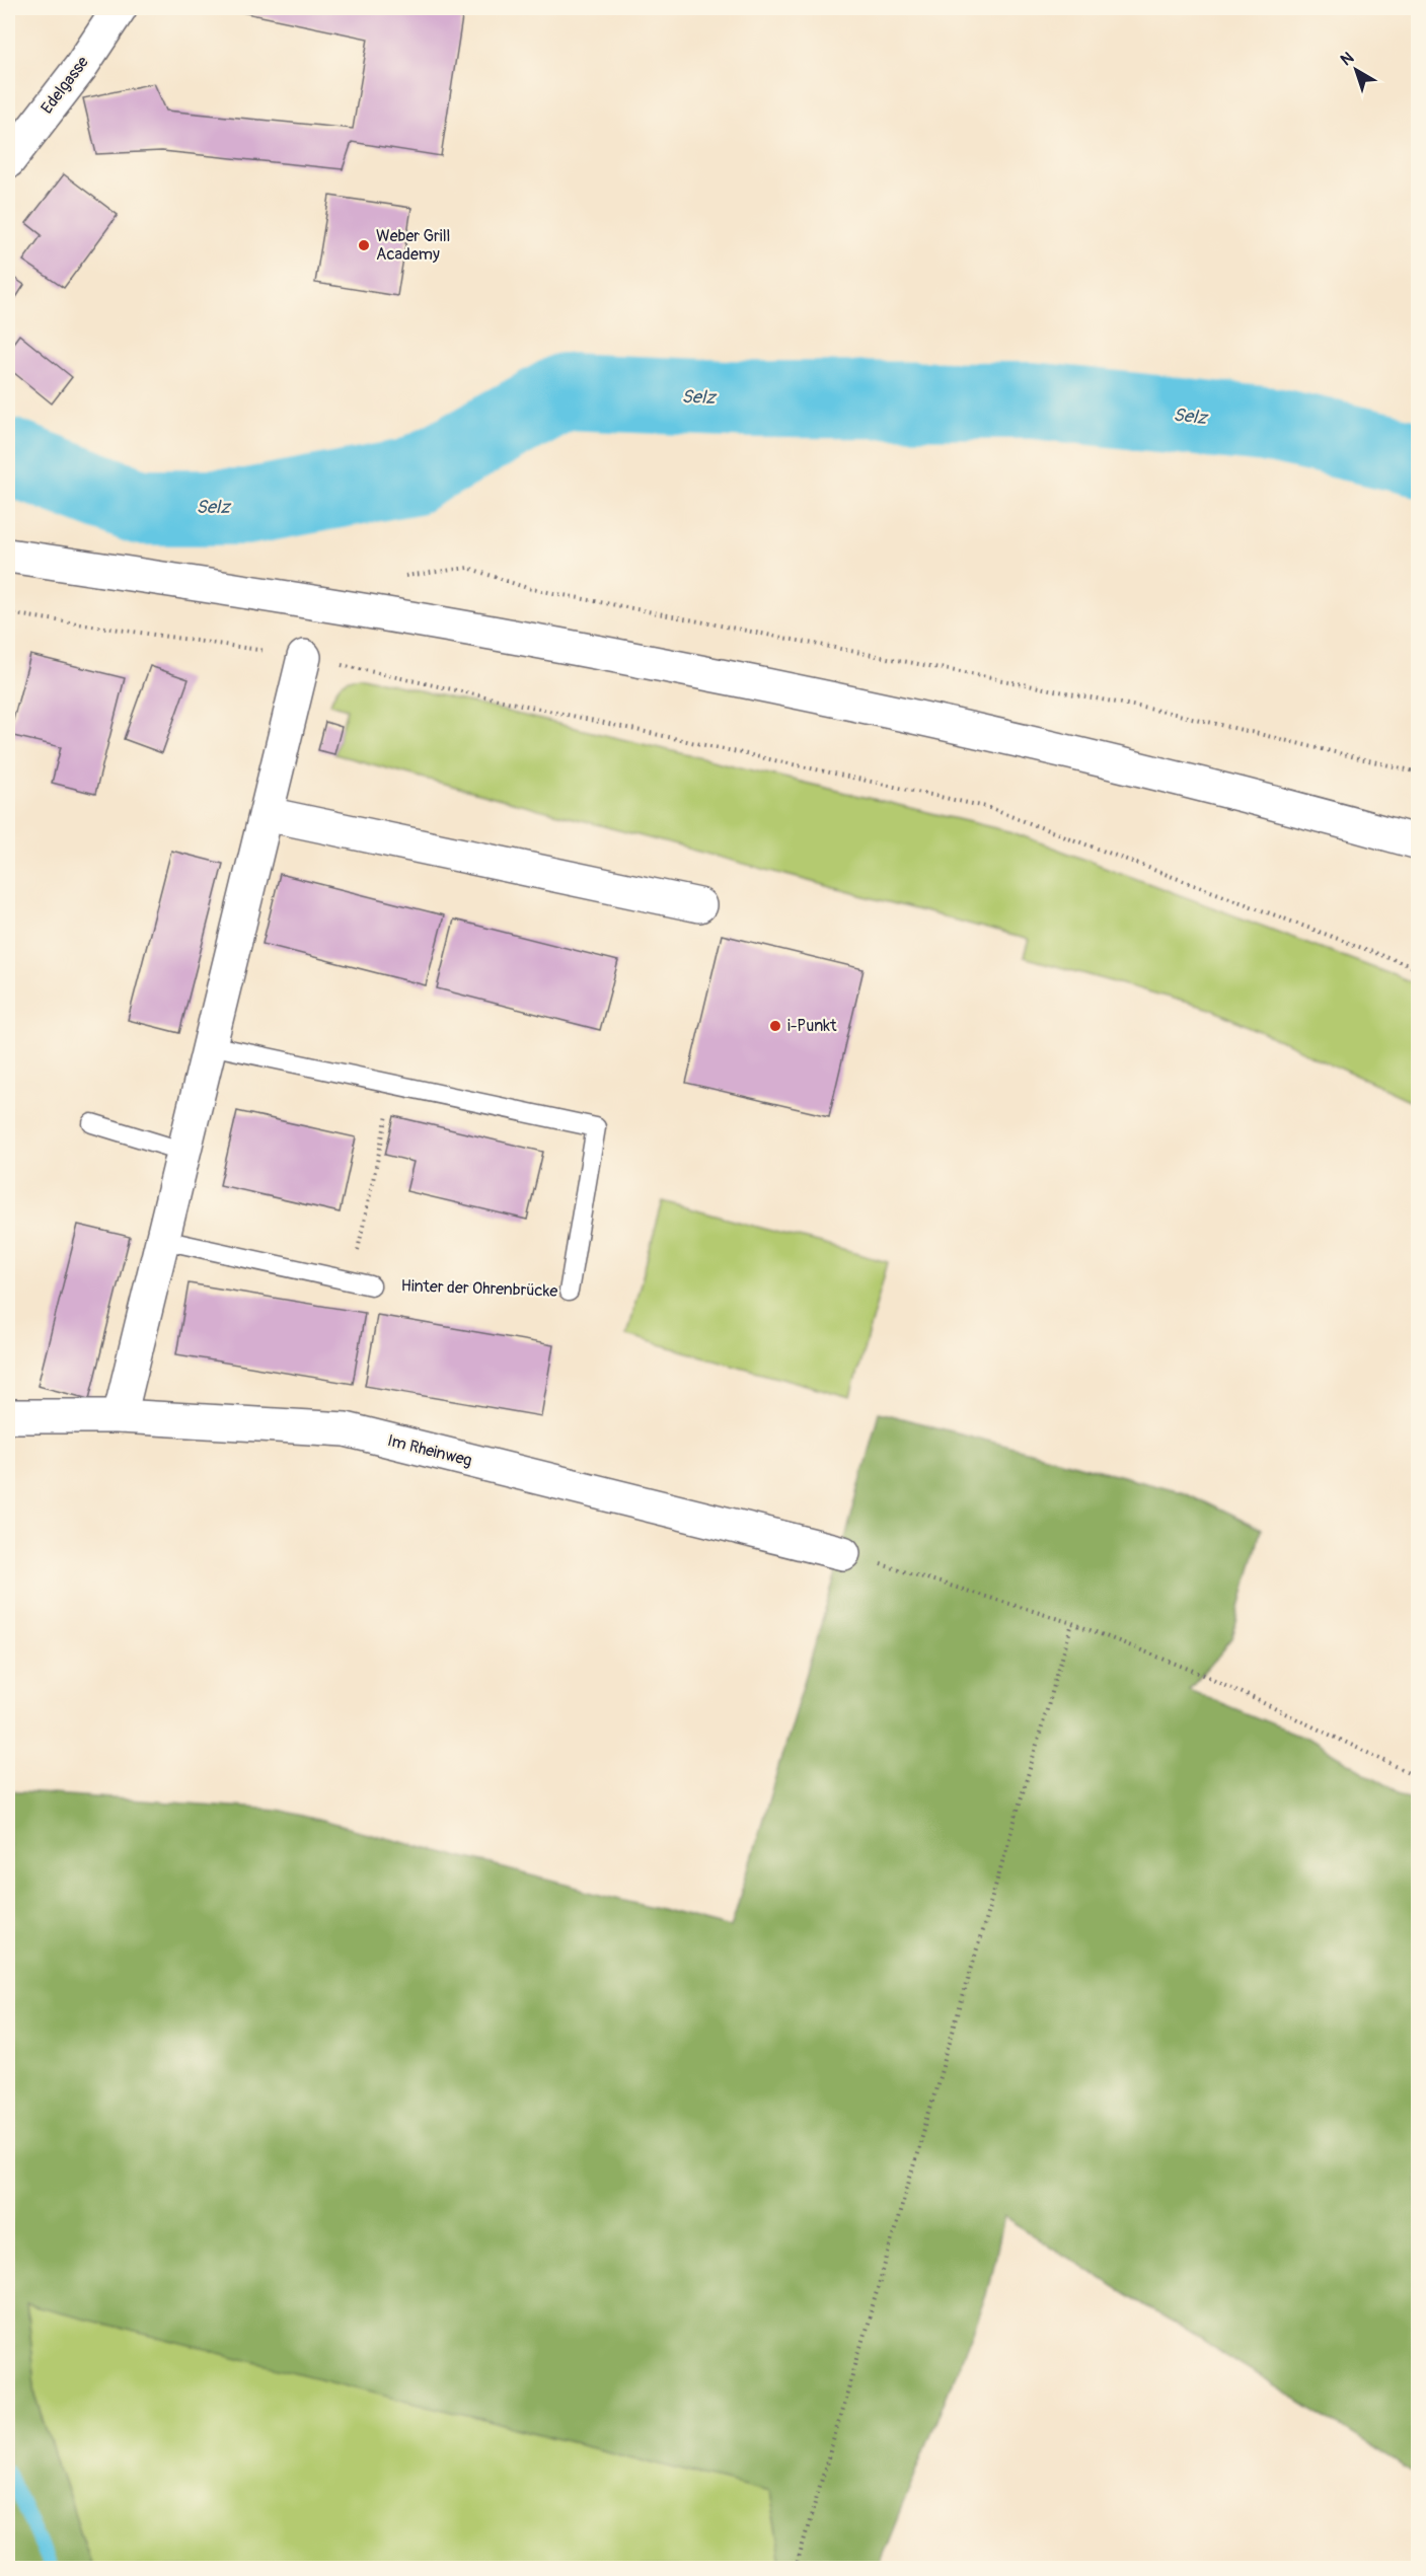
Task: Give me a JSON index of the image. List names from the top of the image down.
{
  "streets": {
    "street": ["Edelgasse", "Im Rheinweg"],
    "lane": ["Hinter der Ohrenbrücke"]
  },
  "water": ["Selz"],
  "places": ["Weber Grill Academy", "i-Punkt"],
  "north": "top left"
}
